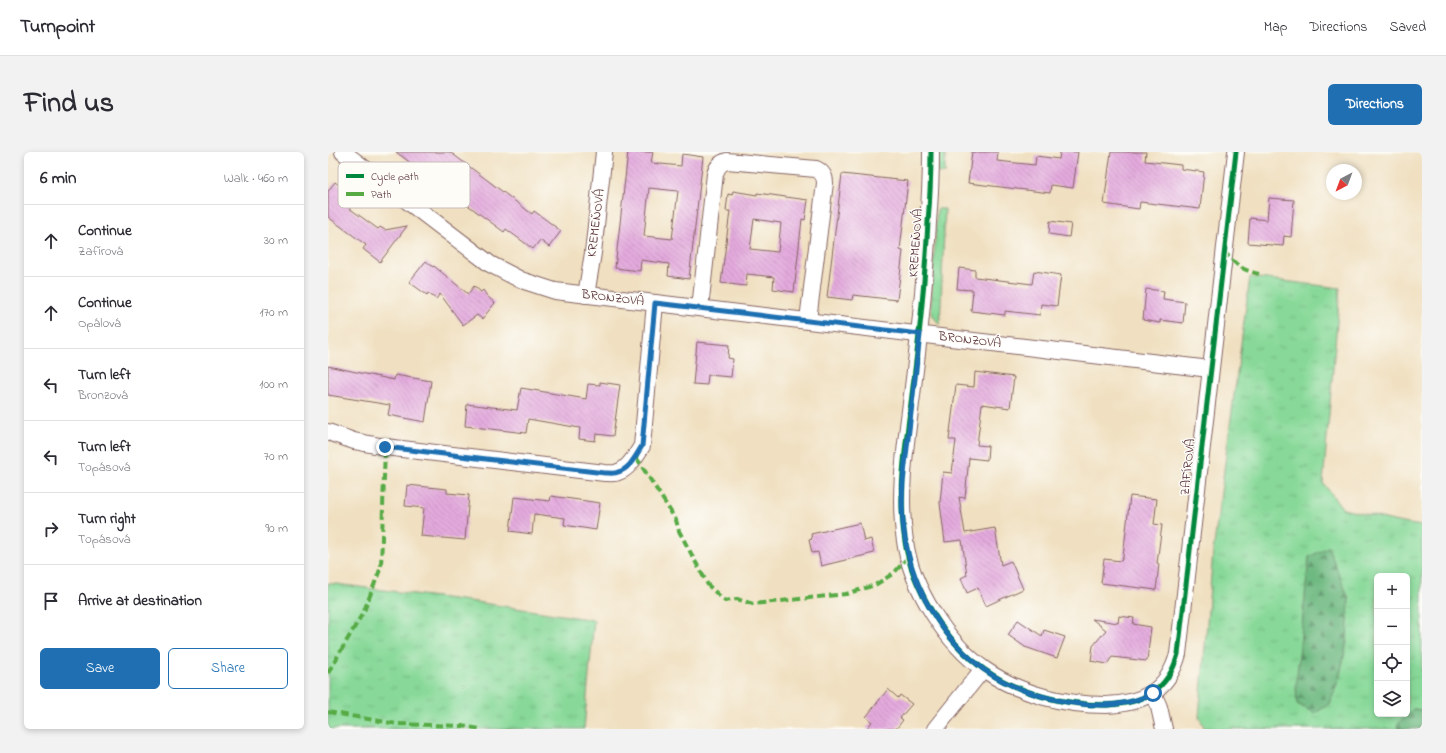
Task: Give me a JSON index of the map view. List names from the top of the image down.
{
  "streets": {
    "street": ["KREMEŇOVÁ", "BRONZOVÁ", "ZAFÍROVÁ"]
  },
  "crossings": [
    ["KREMEŇOVÁ", "BRONZOVÁ"],
    ["KREMEŇOVÁ", "ZAFÍROVÁ"],
    ["BRONZOVÁ", "ZAFÍROVÁ"]
  ],
  "legend": ["Cycle path", "Path"],
  "north": "bottom left",
  "page": {
    "header": "Turnpoint",
    "nav": ["Map", "Directions", "Saved"],
    "title": "Find us",
    "buttons": [
      "Directions",
      ["Save", "Share"]
    ],
    "heading": ["6 min", "Walk · 460 m"],
    "list": [
      ["Continue", "Zafírová", "30 m"],
      ["Continue", "Opálová", "170 m"],
      ["Turn left", "Bronzová", "100 m"],
      ["Turn left", "Topásová", "70 m"],
      ["Turn right", "Topásová", "90 m"],
      "Arrive at destination"
    ],
    "map_buttons": ["+", "−"]
  }
}
